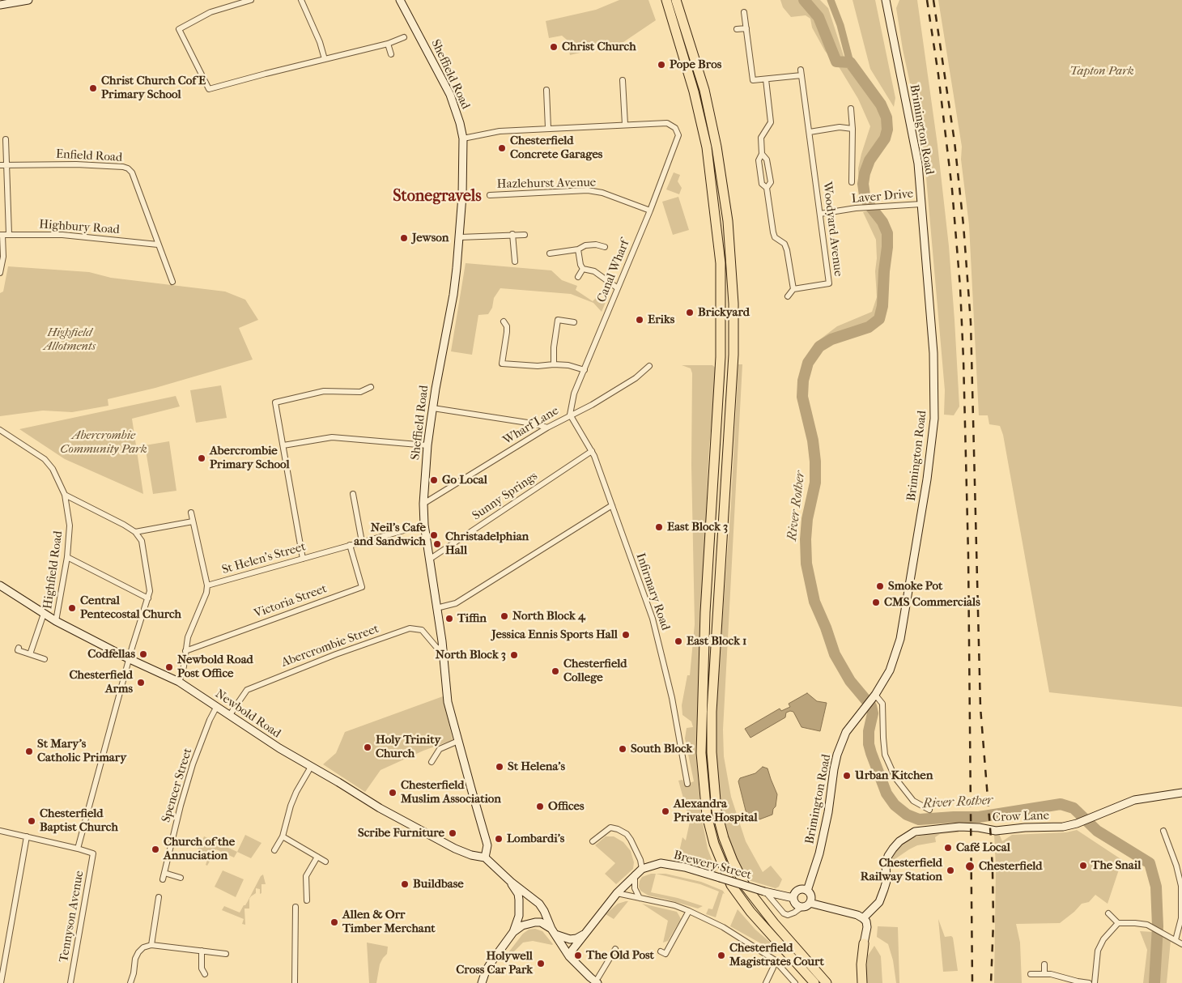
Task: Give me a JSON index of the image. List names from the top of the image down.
{
  "streets": {
    "main road": [
      "Sheffield Road",
      "Brimington Road",
      "Newbold Road",
      "Crow Lane",
      "Brewery Street"
    ],
    "street": [
      "Enfield Road",
      "Hazlehurst Avenue",
      "Laver Drive",
      "Highbury Road",
      "Woodyard Avenue",
      "Canal Wharf",
      "Wharf Lane",
      "Sunny Springs",
      "St Helen's Street",
      "Highfield Road",
      "Infirmary Road",
      "Victoria Street",
      "Abercrombie Street",
      "Spencer Street",
      "Tennyson Avenue"
    ]
  },
  "crossings": [
    ["Sheffield Road", "Wharf Lane"],
    ["Sheffield Road", "Sunny Springs"],
    ["Sheffield Road", "St Helen's Street"],
    ["Sheffield Road", "Abercrombie Street"],
    ["Sheffield Road", "Newbold Road"],
    ["Brimington Road", "Laver Drive"],
    ["Brimington Road", "Brewery Street"],
    ["Enfield Road", "Highbury Road"],
    ["Hazlehurst Avenue", "Canal Wharf"],
    ["Laver Drive", "Woodyard Avenue"],
    ["Canal Wharf", "Wharf Lane"],
    ["Canal Wharf", "Infirmary Road"],
    ["Wharf Lane", "Infirmary Road"],
    ["Sunny Springs", "Infirmary Road"],
    ["St Helen's Street", "Victoria Street"],
    ["Highfield Road", "Newbold Road"],
    ["Abercrombie Street", "Newbold Road"],
    ["Newbold Road", "Spencer Street"]
  ],
  "districts": ["Stonegravels"],
  "water": ["River Rother"],
  "parks": ["Tapton Park", "Highfield Allotments", "Abercrombie Community Park"],
  "places": [
    "Christ Church",
    "Pope Bros",
    "Christ Church CofE Primary School",
    "Chesterfield Concrete Garages",
    "Jewson",
    "Brickyard",
    "Eriks",
    "Abercrombie Primary School",
    "Go Local",
    "East Block 3",
    "Neil's Cafe and Sandwich",
    "Christadelphian Hall",
    "Smoke Pot",
    "CMS Commercials",
    "Central Pentecostal Church",
    "North Block 4",
    "Tiffin",
    "Jessica Ennis Sports Hall",
    "East Block 1",
    "Codfellas",
    "North Block 3",
    "Newbold Road Post Office",
    "Chesterfield College",
    "Chesterfield Arms",
    "Holy Trinity Church",
    "South Block",
    "St Mary's Catholic Primary",
    "St Helena's",
    "Urban Kitchen",
    "Chesterfield Muslim Association",
    "Offices",
    "Alexandra Private Hospital",
    "Chesterfield Baptist Church",
    "Scribe Furniture",
    "Lombardi's",
    "Café Local",
    "Church of the Annuciation",
    "The Snail",
    "Chesterfield",
    "Chesterfield Railway Station",
    "Buildbase",
    "Allen & Orr Timber Merchant",
    "The Old Post",
    "Chesterfield Magistrates Court",
    "Holywell Cross Car Park"
  ]
}
